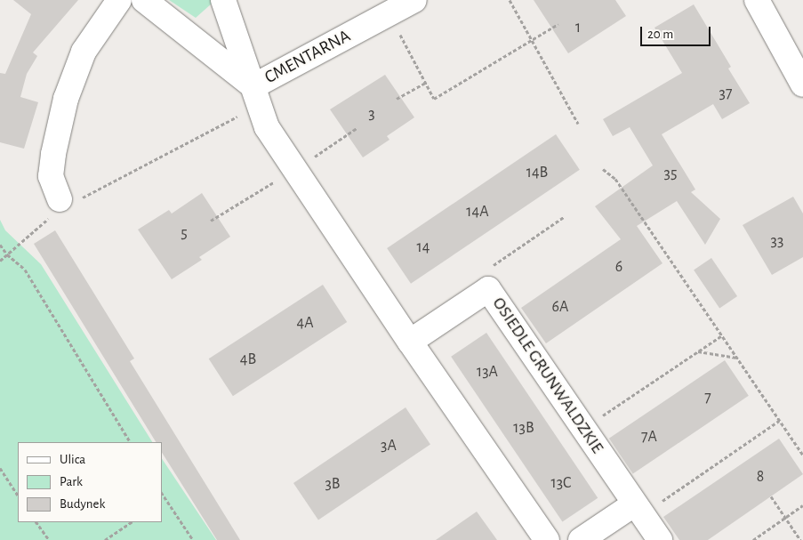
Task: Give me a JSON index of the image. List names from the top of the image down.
{
  "streets": {
    "street": ["CMENTARNA", "OSIEDLE GRUNWALDZKIE"]
  },
  "house_numbers": [
    "1",
    "37",
    "3",
    "14B",
    "35",
    "14A",
    "5",
    "33",
    "14",
    "6",
    "6A",
    "4A",
    "4B",
    "13A",
    "7",
    "13B",
    "7A",
    "3A",
    "8",
    "13C",
    "3B"
  ],
  "legend": ["Ulica", "Park", "Budynek"],
  "scale_bar": "20 m"
}
